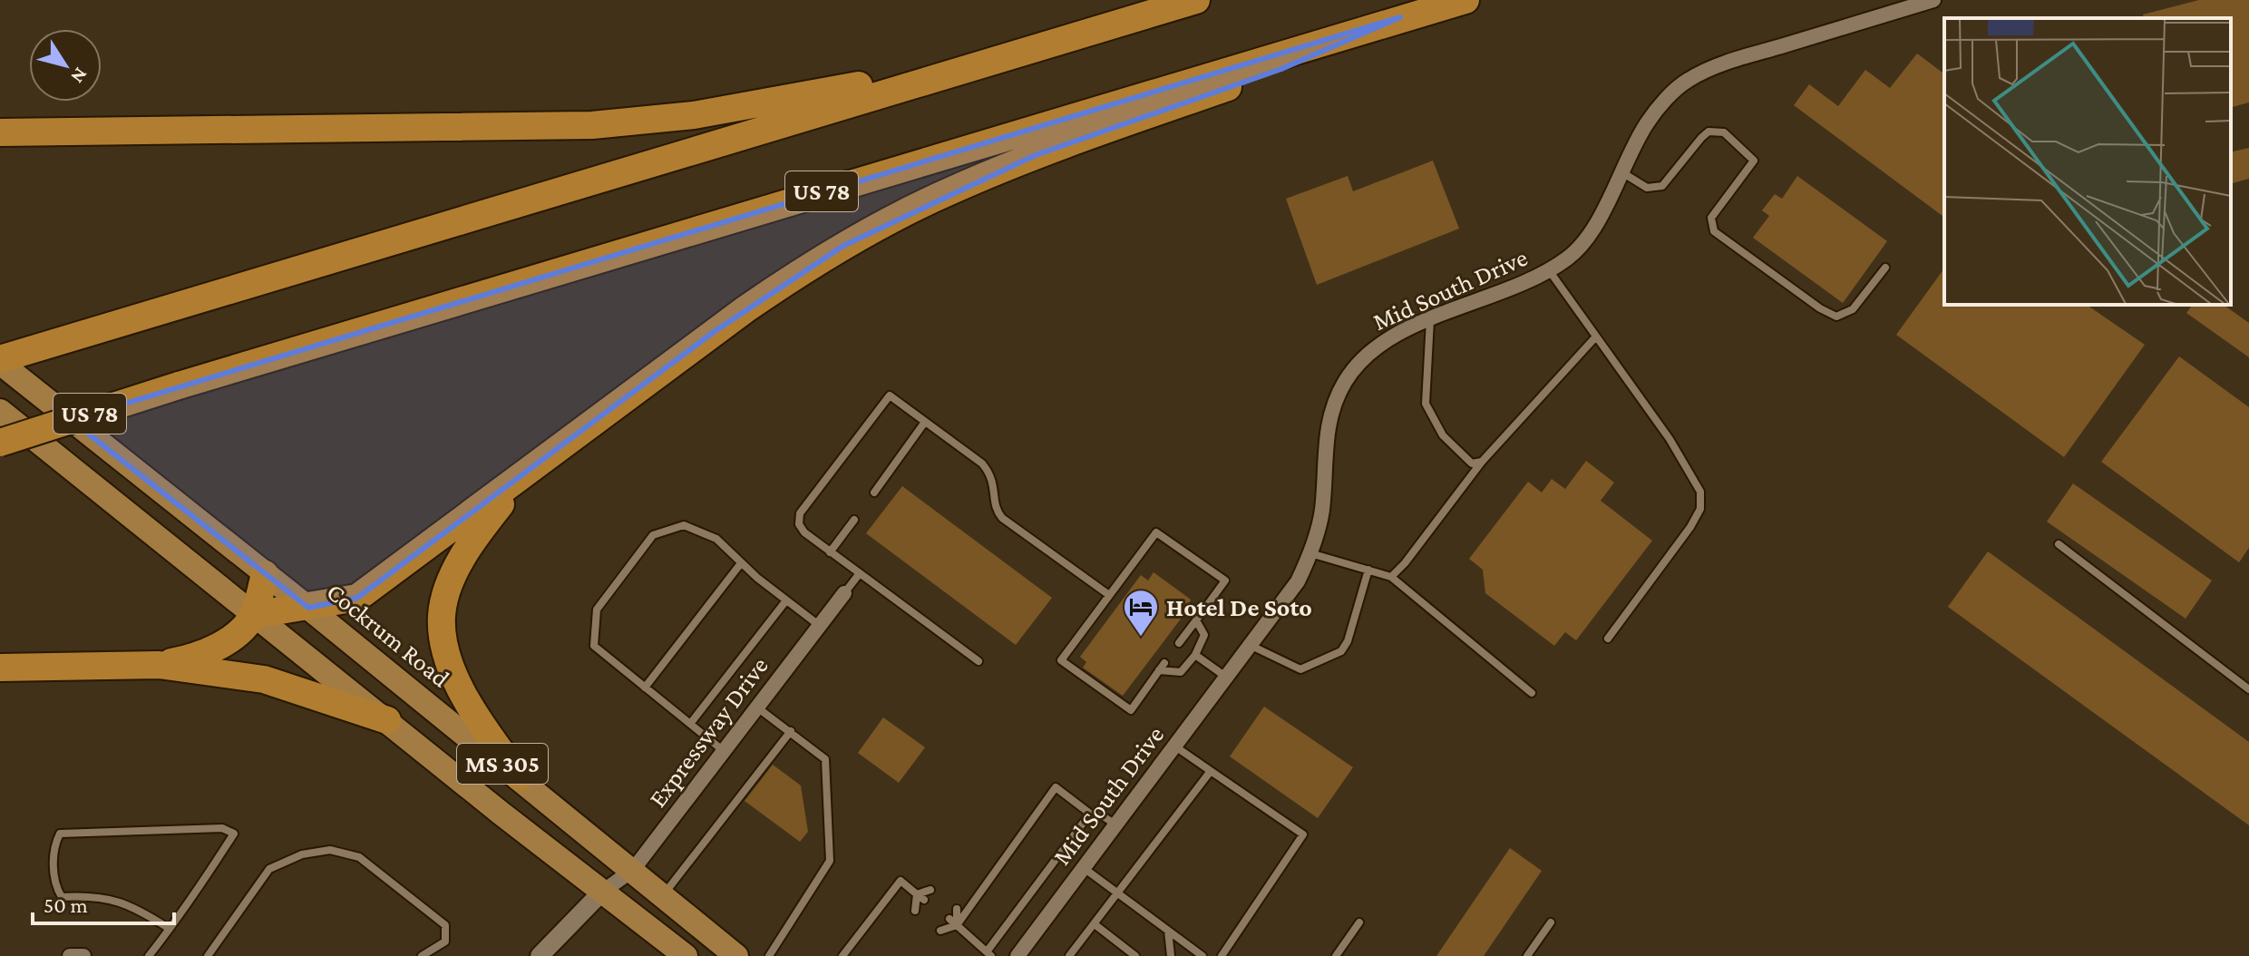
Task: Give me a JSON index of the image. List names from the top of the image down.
{
  "streets": {
    "highway": ["US 78"],
    "main road": ["Cockrum Road", "MS 305"],
    "street": ["Mid South Drive", "Expressway Drive"]
  },
  "crossings": [
    ["Cockrum Road", "Expressway Drive"],
    ["Expressway Drive", "MS 305"]
  ],
  "places": {
    "hotel": ["Hotel De Soto"]
  },
  "scale_bar": "50 m",
  "north": "bottom right"
}
